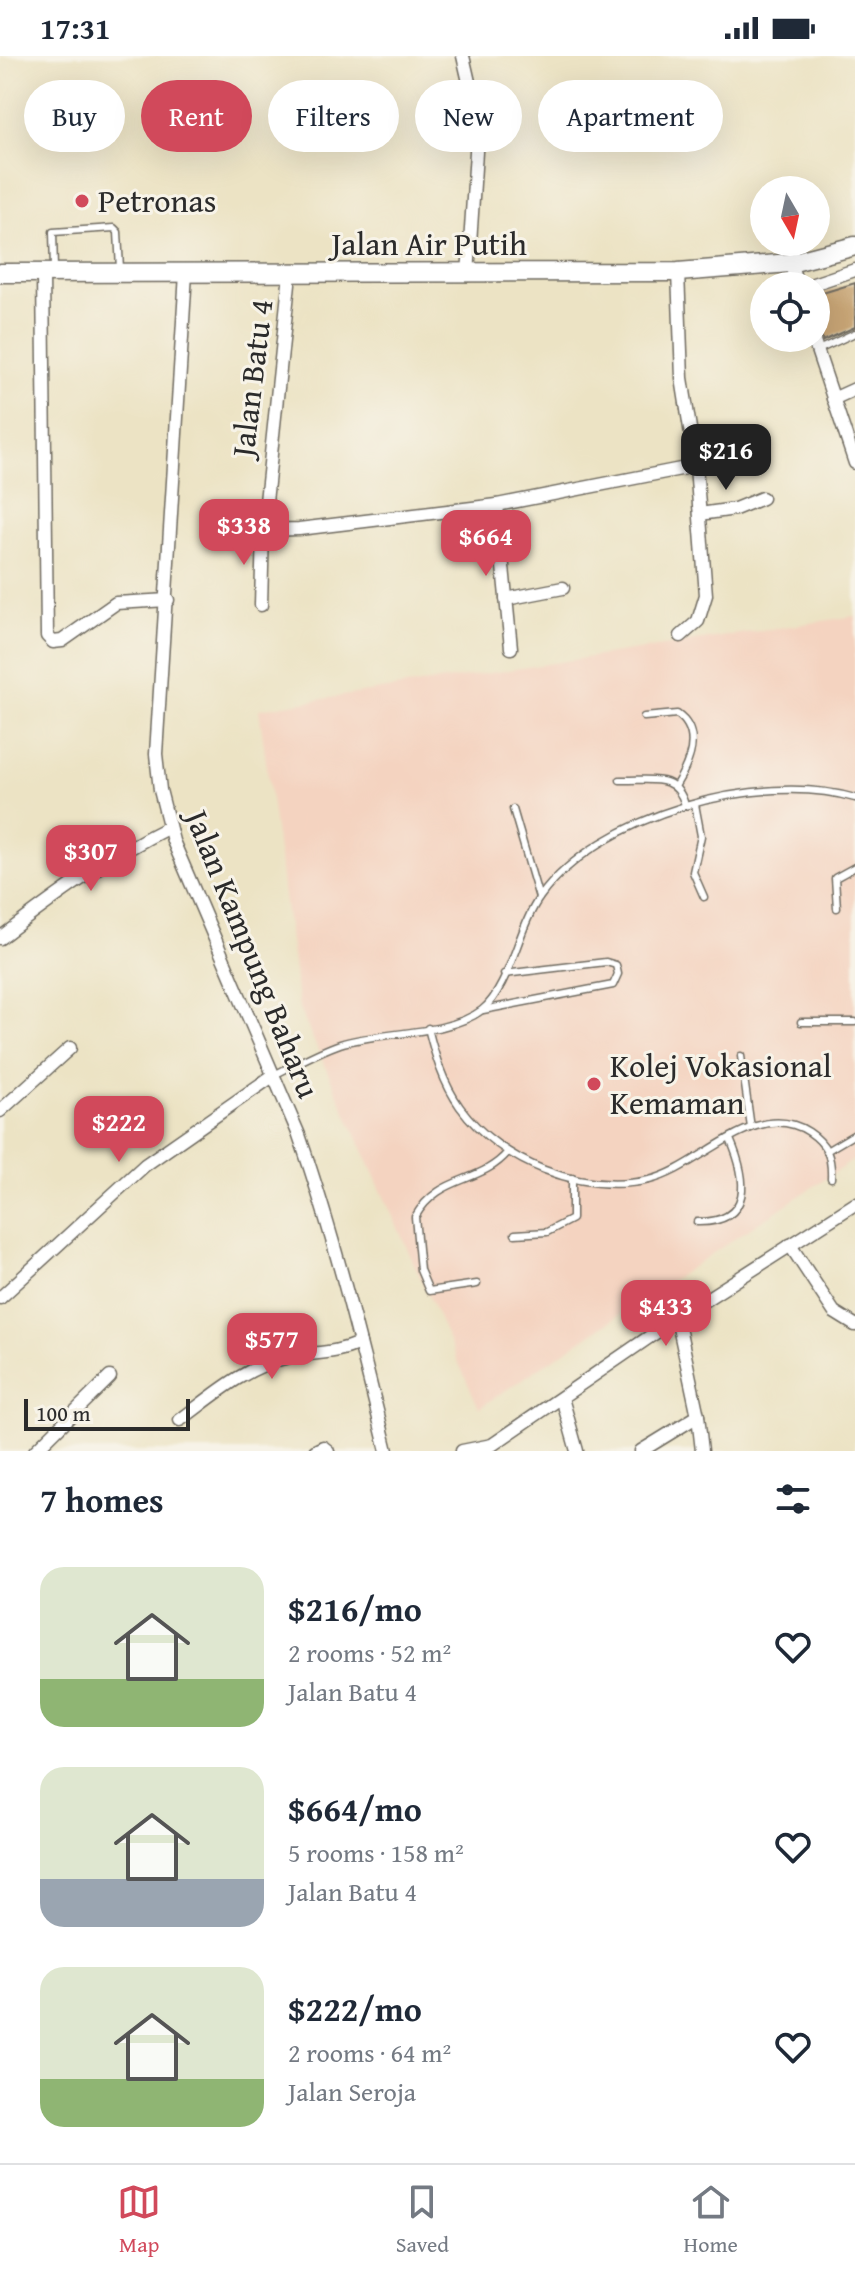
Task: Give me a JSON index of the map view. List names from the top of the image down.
{
  "streets": {
    "main road": ["Jalan Air Putih"],
    "street": ["Jalan Batu 4", "Jalan Kampung Baharu"]
  },
  "crossings": [
    ["Jalan Air Putih", "Jalan Batu 4"],
    ["Jalan Air Putih", "Jalan Kampung Baharu"]
  ],
  "places": ["Petronas", "Kolej Vokasional Kemaman"],
  "scale_bar": "100 m",
  "north": "bottom",
  "page": {
    "status": "17:31",
    "chip": [
      "Buy",
      "Rent",
      "Filters",
      "New",
      "Apartment"
    ],
    "price": [
      "$216",
      "$338",
      "$664",
      "$307",
      "$222",
      "$433",
      "$577"
    ],
    "scale": "100 m",
    "heading": "7 homes",
    "list": [
      {
        "name": "$216/mo",
        "note": "2 rooms · 52 m² · Jalan Batu 4"
      },
      {
        "name": "$664/mo",
        "note": "5 rooms · 158 m² · Jalan Batu 4"
      },
      {
        "name": "$222/mo",
        "note": "2 rooms · 64 m² · Jalan Seroja"
      }
    ],
    "tabs": ["Map", "Saved", "Home"]
  }
}
